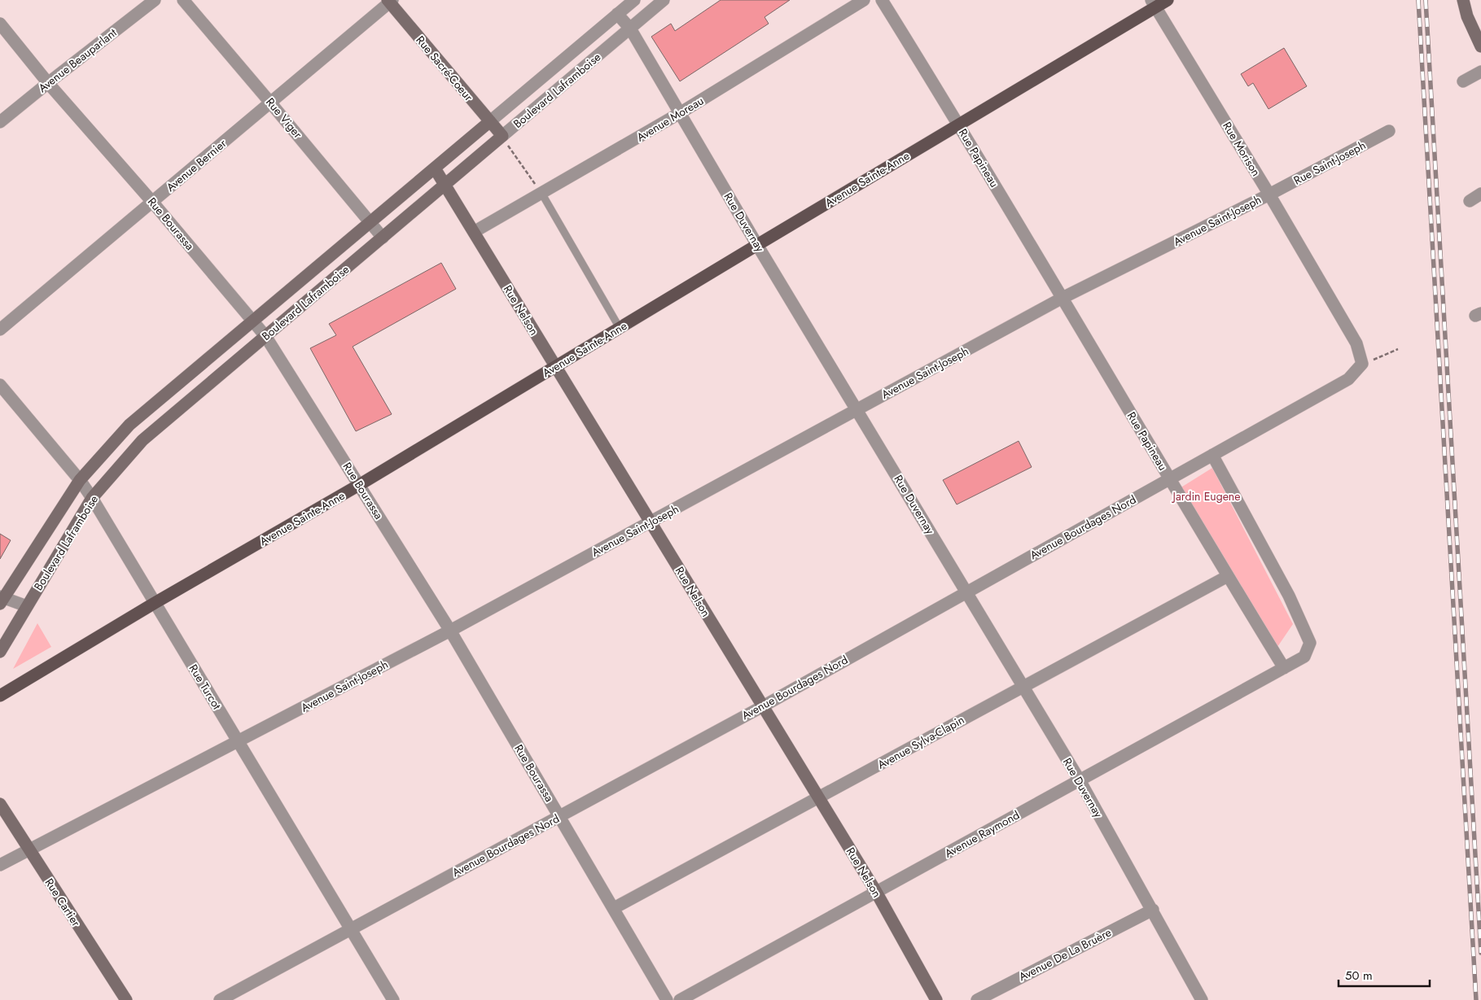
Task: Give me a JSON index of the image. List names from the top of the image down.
{
  "streets": {
    "main road": ["Avenue Sainte-Anne"],
    "street": [
      "Avenue Beauparlant",
      "Rue Sacré-Coeur",
      "Boulevard Laframboise",
      "Rue Viger",
      "Avenue Moreau",
      "Rue Morison",
      "Rue Papineau",
      "Rue Saint-Joseph",
      "Avenue Bernier",
      "Avenue Saint-Joseph",
      "Rue Duvernay",
      "Rue Bourassa",
      "Rue Nelson",
      "Avenue Bourdages Nord",
      "Rue Turcot",
      "Avenue Sylva-Clapin",
      "Avenue Raymond",
      "Rue Cartier",
      "Avenue De La Bruère"
    ]
  },
  "crossings": [
    ["Avenue Beauparlant", "Rue Bourassa"],
    ["Rue Sacré-Coeur", "Boulevard Laframboise"],
    ["Rue Sacré-Coeur", "Avenue Bernier"],
    ["Boulevard Laframboise", "Rue Viger"],
    ["Boulevard Laframboise", "Rue Duvernay"],
    ["Boulevard Laframboise", "Rue Bourassa"],
    ["Boulevard Laframboise", "Rue Nelson"],
    ["Boulevard Laframboise", "Rue Turcot"],
    ["Rue Viger", "Avenue Bernier"],
    ["Avenue Moreau", "Rue Duvernay"],
    ["Avenue Moreau", "Rue Nelson"],
    ["Rue Morison", "Rue Saint-Joseph"],
    ["Rue Morison", "Avenue Sainte-Anne"],
    ["Rue Morison", "Avenue Saint-Joseph"],
    ["Rue Morison", "Avenue Bourdages Nord"],
    ["Rue Papineau", "Avenue Sainte-Anne"],
    ["Rue Papineau", "Avenue Saint-Joseph"],
    ["Rue Papineau", "Avenue Bourdages Nord"],
    ["Rue Papineau", "Avenue Sylva-Clapin"],
    ["Rue Papineau", "Avenue Raymond"],
    ["Rue Saint-Joseph", "Avenue Saint-Joseph"],
    ["Avenue Bernier", "Rue Bourassa"],
    ["Avenue Sainte-Anne", "Rue Duvernay"],
    ["Avenue Sainte-Anne", "Rue Bourassa"],
    ["Avenue Sainte-Anne", "Rue Nelson"],
    ["Avenue Sainte-Anne", "Rue Turcot"],
    ["Avenue Saint-Joseph", "Rue Duvernay"],
    ["Avenue Saint-Joseph", "Rue Bourassa"],
    ["Avenue Saint-Joseph", "Rue Nelson"],
    ["Avenue Saint-Joseph", "Rue Turcot"],
    ["Avenue Saint-Joseph", "Rue Cartier"],
    ["Rue Duvernay", "Avenue Bourdages Nord"],
    ["Rue Duvernay", "Avenue Sylva-Clapin"],
    ["Rue Duvernay", "Avenue Raymond"],
    ["Rue Duvernay", "Avenue De La Bruère"],
    ["Rue Bourassa", "Avenue Bourdages Nord"],
    ["Rue Bourassa", "Avenue Sylva-Clapin"],
    ["Rue Nelson", "Avenue Bourdages Nord"],
    ["Rue Nelson", "Avenue Sylva-Clapin"],
    ["Rue Nelson", "Avenue Raymond"],
    ["Avenue Bourdages Nord", "Rue Turcot"]
  ],
  "parks": ["Jardin Eugene"],
  "scale_bar": "50 m"
}
